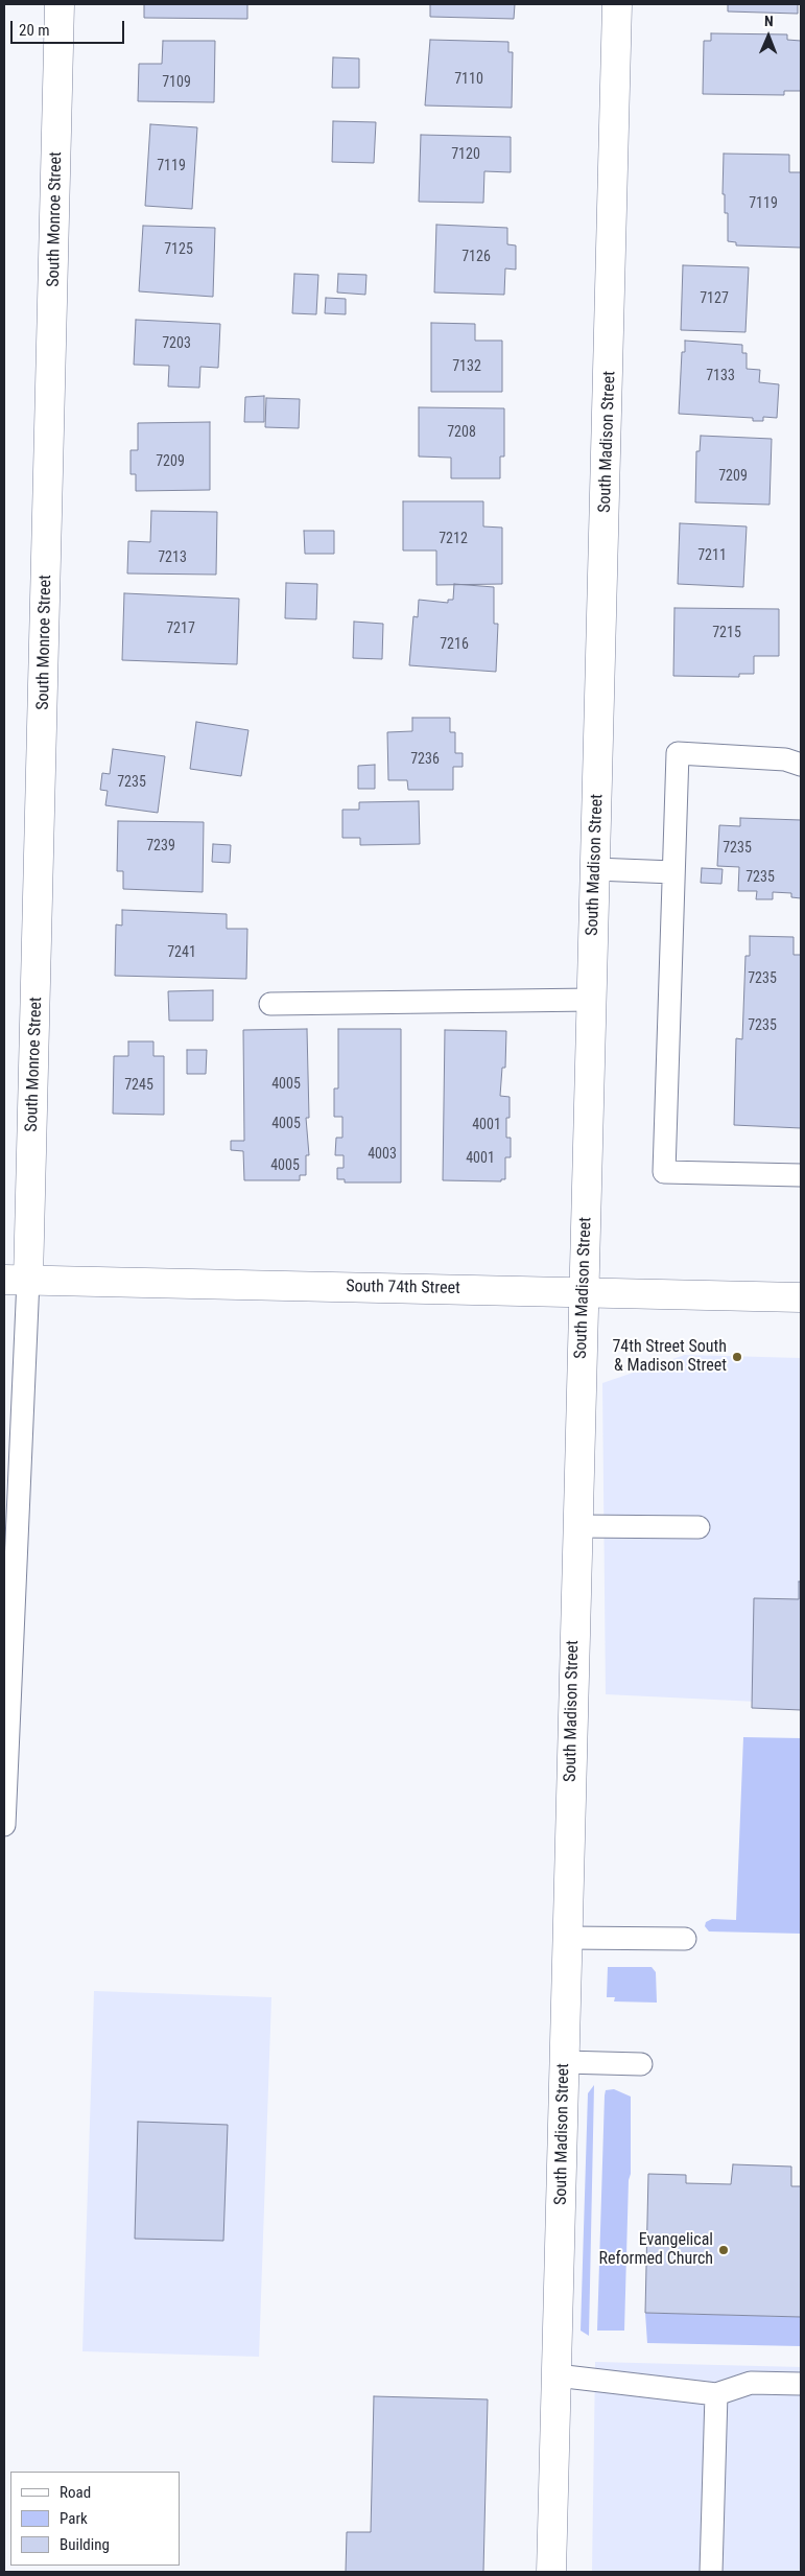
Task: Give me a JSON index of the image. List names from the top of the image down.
{
  "streets": {
    "street": ["South Monroe Street", "South Madison Street", "South 74th Street"]
  },
  "crossings": [
    ["South Monroe Street", "South 74th Street"],
    ["South Madison Street", "South 74th Street"]
  ],
  "places": ["74th Street South & Madison Street", "Evangelical Reformed Church"],
  "house_numbers": [
    "7110",
    "7109",
    "7120",
    "7119",
    "7119",
    "7125",
    "7126",
    "7127",
    "7203",
    "7132",
    "7133",
    "7208",
    "7209",
    "7209",
    "7212",
    "7211",
    "7213",
    "7217",
    "7215",
    "7216",
    "7236",
    "7235",
    "7239",
    "7235",
    "7235",
    "7241",
    "7235",
    "7235",
    "4005",
    "7245",
    "4005",
    "4001",
    "4003",
    "4001",
    "4005"
  ],
  "legend": ["Road", "Park", "Building"],
  "scale_bar": "20 m",
  "north": "top"
}
